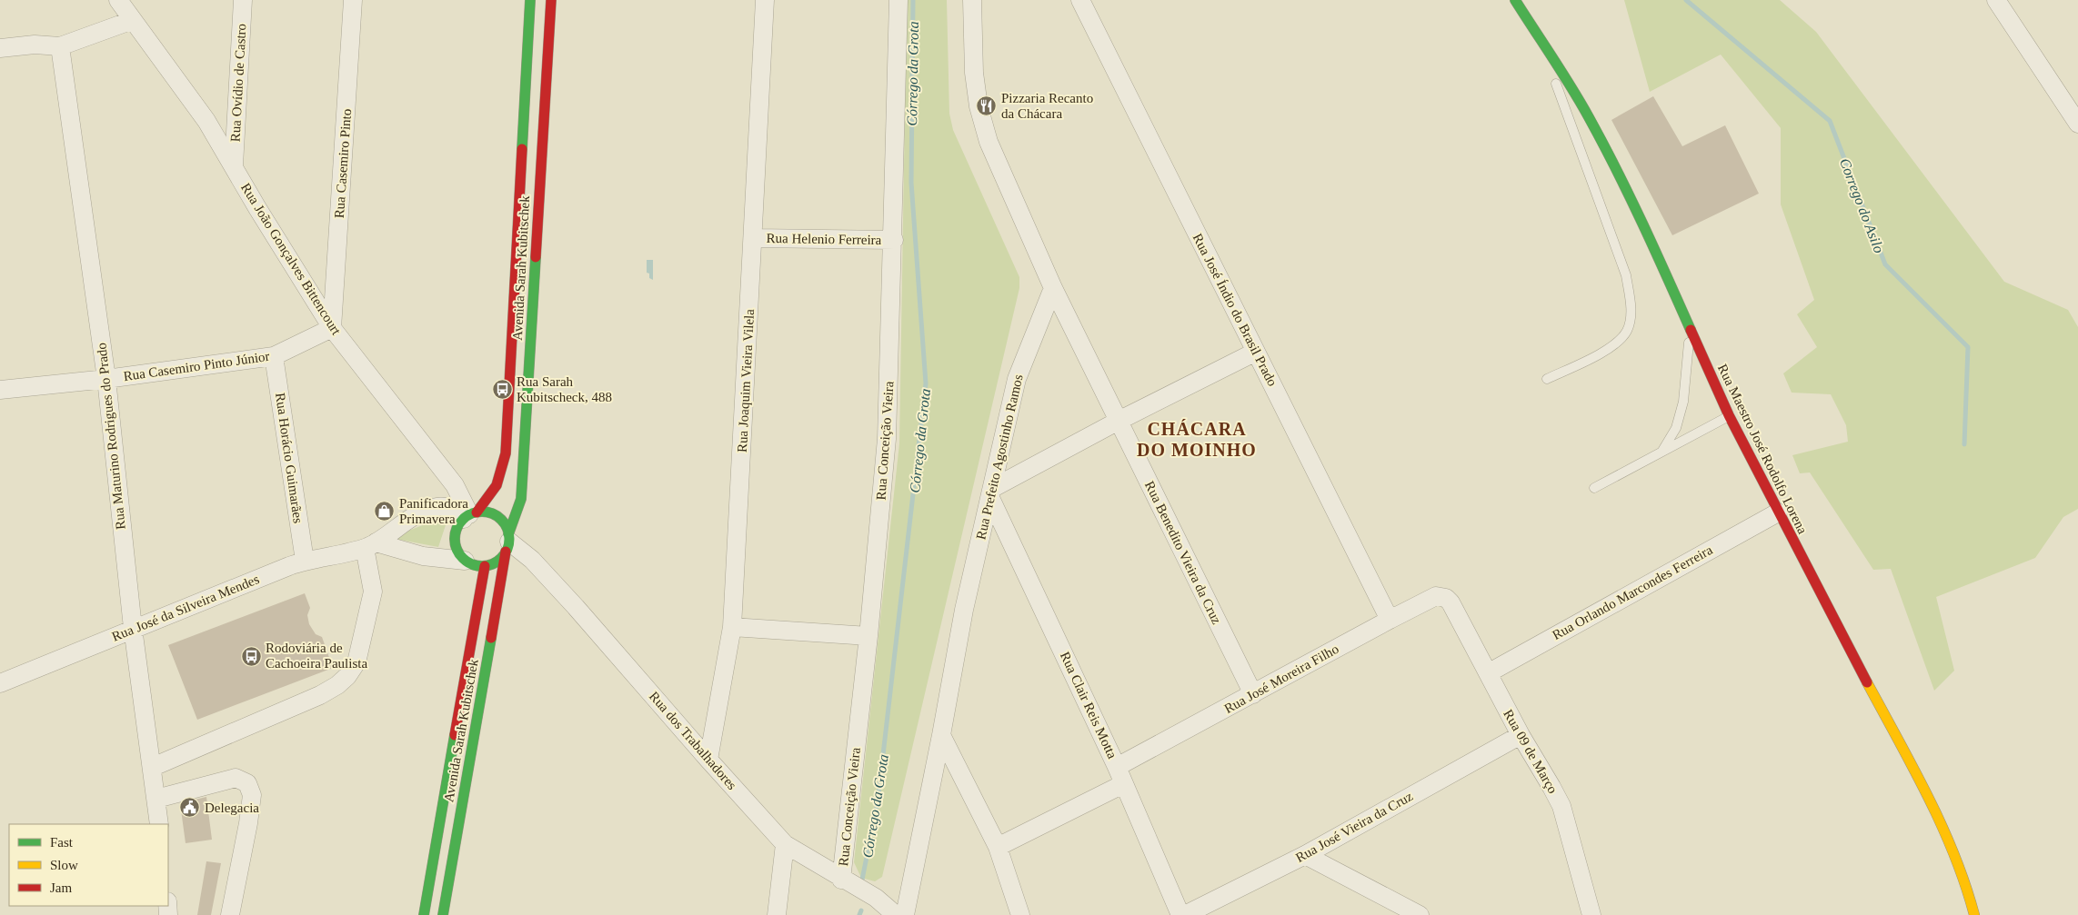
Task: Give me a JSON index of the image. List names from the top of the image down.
{
  "streets": {
    "main road": ["Avenida Sarah Kubitschek", "Rua Maestro José Rodolfo Lorena"],
    "street": [
      "Rua Ovídio de Castro",
      "Rua Casemiro Pinto",
      "Rua Helenio Ferreira",
      "Rua João Gonçalves Bittencourt",
      "Rua José Índio do Brasil Prado",
      "Rua Casemiro Pinto Júnior",
      "Rua Joaquim Vieira Vilela",
      "Rua Maturino Rodrigues do Prado",
      "Rua Conceição Vieira",
      "Rua Prefeito Agostinho Ramos",
      "Rua Horácio Guimarães",
      "Rua Benedito Vieira da Cruz",
      "Rua Orlando Marcondes Ferreira",
      "Rua José da Silveira Mendes",
      "Rua José Moreira Filho",
      "Rua Clair Reis Motta",
      "Rua dos Trabalhadores",
      "Rua 09 de Março",
      "Rua José Vieira da Cruz"
    ]
  },
  "crossings": [
    ["Rua Ovídio de Castro", "Rua João Gonçalves Bittencourt"],
    ["Rua Casemiro Pinto", "Rua João Gonçalves Bittencourt"],
    ["Rua Casemiro Pinto", "Rua Casemiro Pinto Júnior"],
    ["Rua Helenio Ferreira", "Rua Joaquim Vieira Vilela"],
    ["Rua Helenio Ferreira", "Rua Conceição Vieira"],
    ["Rua João Gonçalves Bittencourt", "Avenida Sarah Kubitschek"],
    ["Rua João Gonçalves Bittencourt", "Rua Casemiro Pinto Júnior"],
    ["Rua João Gonçalves Bittencourt", "Rua dos Trabalhadores"],
    ["Avenida Sarah Kubitschek", "Rua dos Trabalhadores"],
    ["Rua José Índio do Brasil Prado", "Rua José Moreira Filho"],
    ["Rua Casemiro Pinto Júnior", "Rua Maturino Rodrigues do Prado"],
    ["Rua Casemiro Pinto Júnior", "Rua Horácio Guimarães"],
    ["Rua Joaquim Vieira Vilela", "Rua dos Trabalhadores"],
    ["Rua Maturino Rodrigues do Prado", "Rua José da Silveira Mendes"],
    ["Rua Conceição Vieira", "Rua dos Trabalhadores"],
    ["Rua Maestro José Rodolfo Lorena", "Rua Orlando Marcondes Ferreira"],
    ["Rua Prefeito Agostinho Ramos", "Rua Benedito Vieira da Cruz"],
    ["Rua Prefeito Agostinho Ramos", "Rua Clair Reis Motta"],
    ["Rua Horácio Guimarães", "Rua José da Silveira Mendes"],
    ["Rua Benedito Vieira da Cruz", "Rua José Moreira Filho"],
    ["Rua Orlando Marcondes Ferreira", "Rua 09 de Março"],
    ["Rua José Moreira Filho", "Rua Clair Reis Motta"],
    ["Rua José Moreira Filho", "Rua 09 de Março"],
    ["Rua 09 de Março", "Rua José Vieira da Cruz"]
  ],
  "districts": ["CHÁCARA DO MOINHO"],
  "water": ["Córrego da Grota", "Corrego do Asilo"],
  "places": {
    "restaurant": ["Pizzaria Recanto da Chácara"],
    "bus stop": ["Rua Sarah Kubitscheck, 488", "Rodoviária de Cachoeira Paulista"],
    "shop": ["Panificadora Primavera"],
    "public building": ["Delegacia"]
  },
  "legend": ["Fast", "Slow", "Jam"]
}
